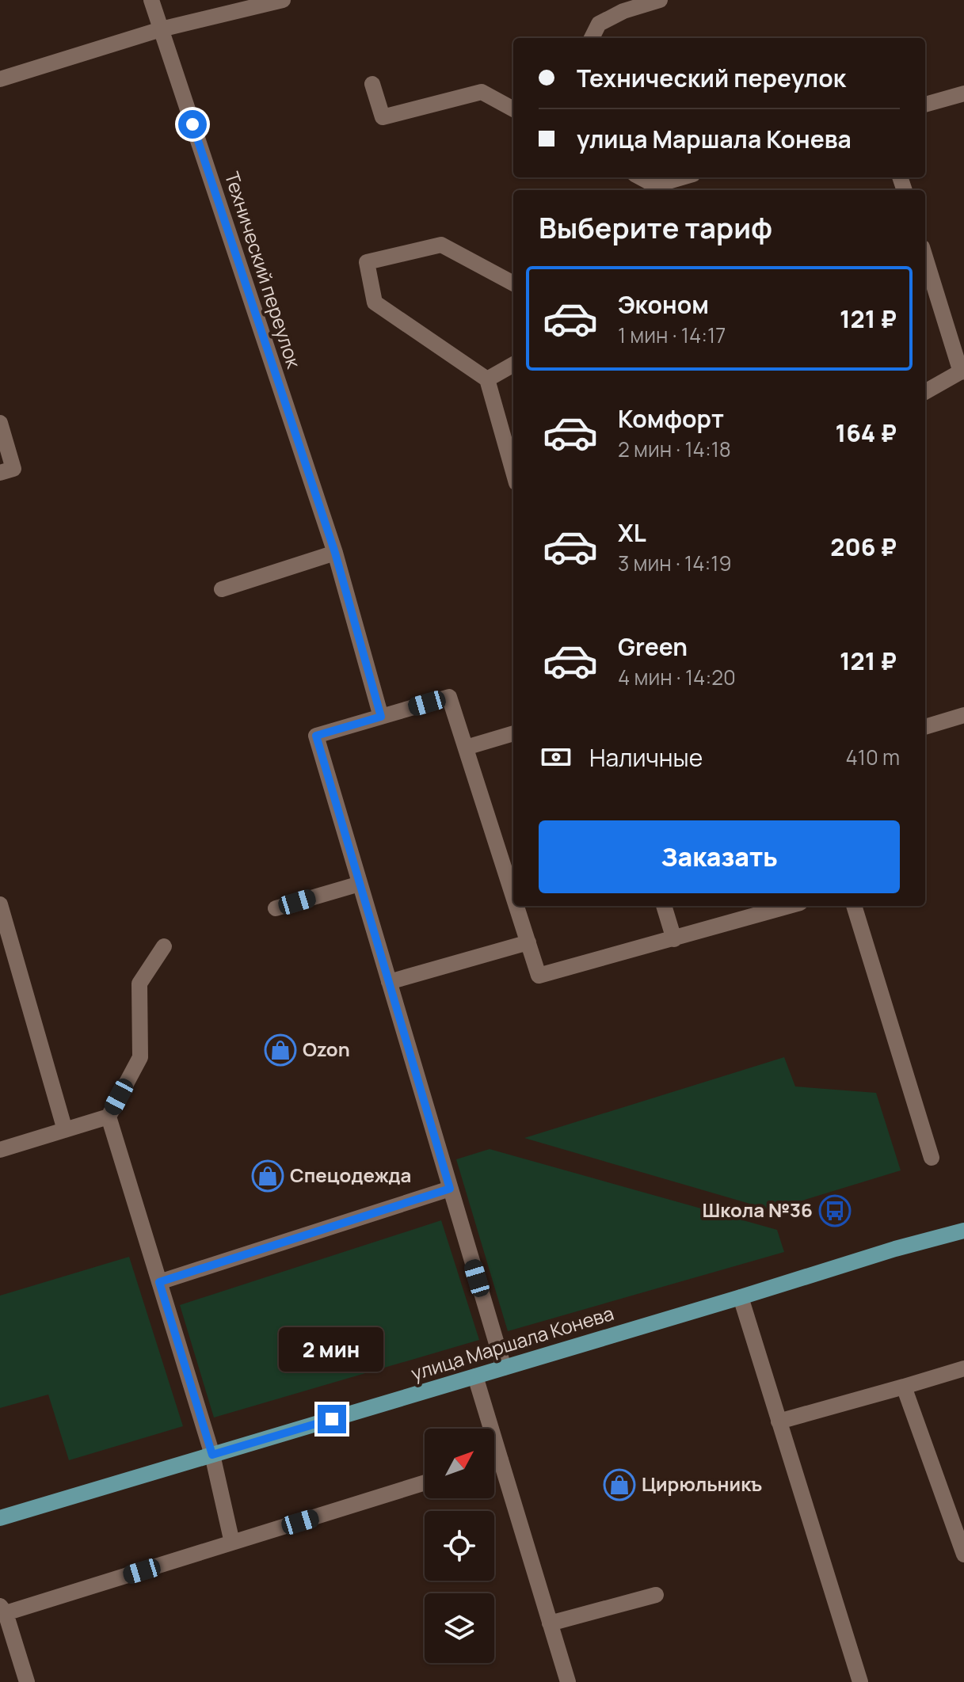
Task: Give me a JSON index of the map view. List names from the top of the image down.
{
  "streets": {
    "main road": ["улица Маршала Конева"],
    "street": ["Технический переулок"]
  },
  "places": {
    "shop": ["Ozon", "Спецодежда", "Цирюльникъ"],
    "bus stop": ["Школа №36"]
  },
  "north": "top right",
  "page": {
    "banner": ["Технический переулок", "улица Маршала Конева"],
    "heading": "Выберите тариф",
    "list": [
      {
        "name": "Эконом",
        "note": "1 мин · 14:17",
        "value": "121 ₽"
      },
      {
        "name": "Комфорт",
        "note": "2 мин · 14:18",
        "value": "164 ₽"
      },
      {
        "name": "XL",
        "note": "3 мин · 14:19",
        "value": "206 ₽"
      },
      {
        "name": "Green",
        "note": "4 мин · 14:20",
        "value": "121 ₽"
      }
    ],
    "pay": ["Наличные", "410 m"],
    "buttons": "Заказать",
    "bubble": "2 мин"
  }
}
